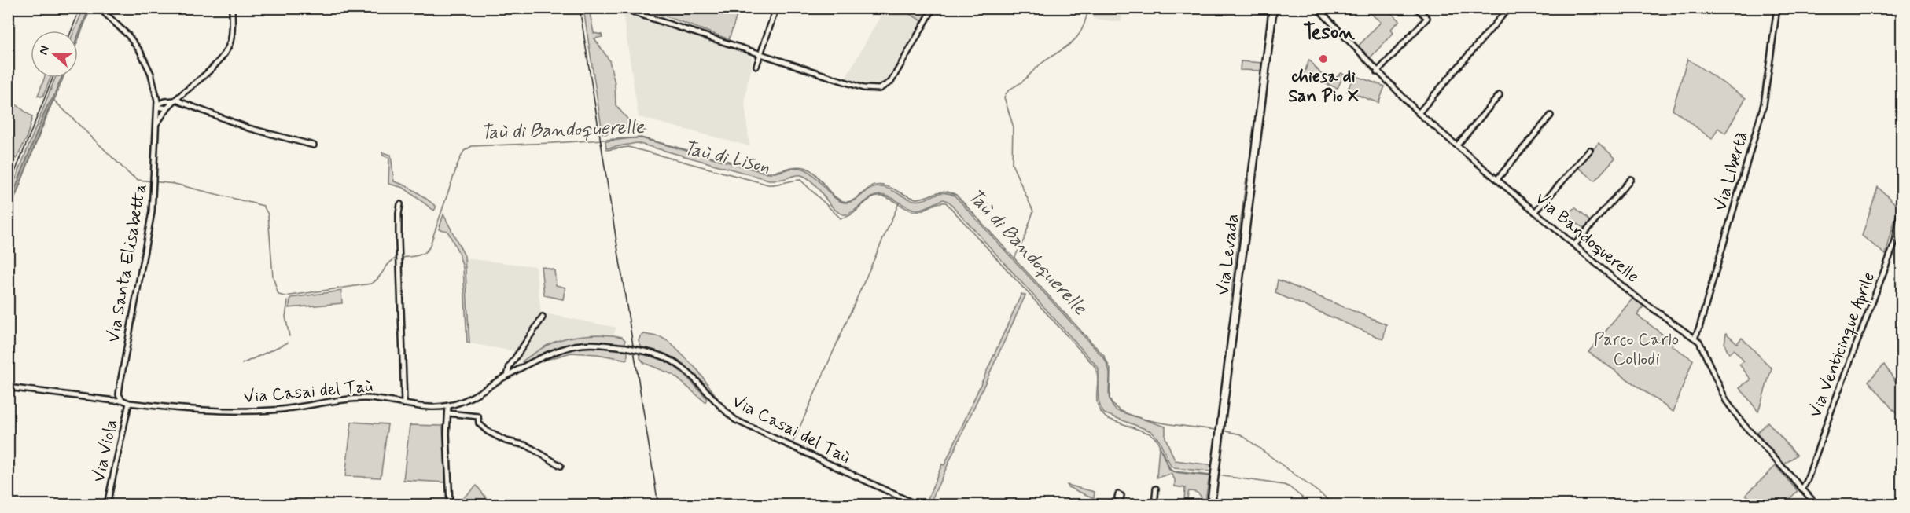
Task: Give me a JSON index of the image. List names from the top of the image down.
{
  "streets": {
    "main road": ["Via Levada"],
    "street": [
      "Via Libertà",
      "Via Bandoquerelle",
      "Via Santa Elisabetta",
      "Via Venticinque Aprile",
      "Via Casai del Taù",
      "Via Viola"
    ]
  },
  "crossings": [
    ["Via Libertà", "Via Bandoquerelle"],
    ["Via Bandoquerelle", "Via Venticinque Aprile"],
    ["Via Santa Elisabetta", "Via Casai del Taù"],
    ["Via Casai del Taù", "Via Viola"]
  ],
  "districts": ["Teson"],
  "water": ["Taù di Bandoquerelle", "Taù di Lison"],
  "parks": ["Parco Carlo Collodi"],
  "places": ["chiesa di San Pio X"],
  "north": "left"
}
